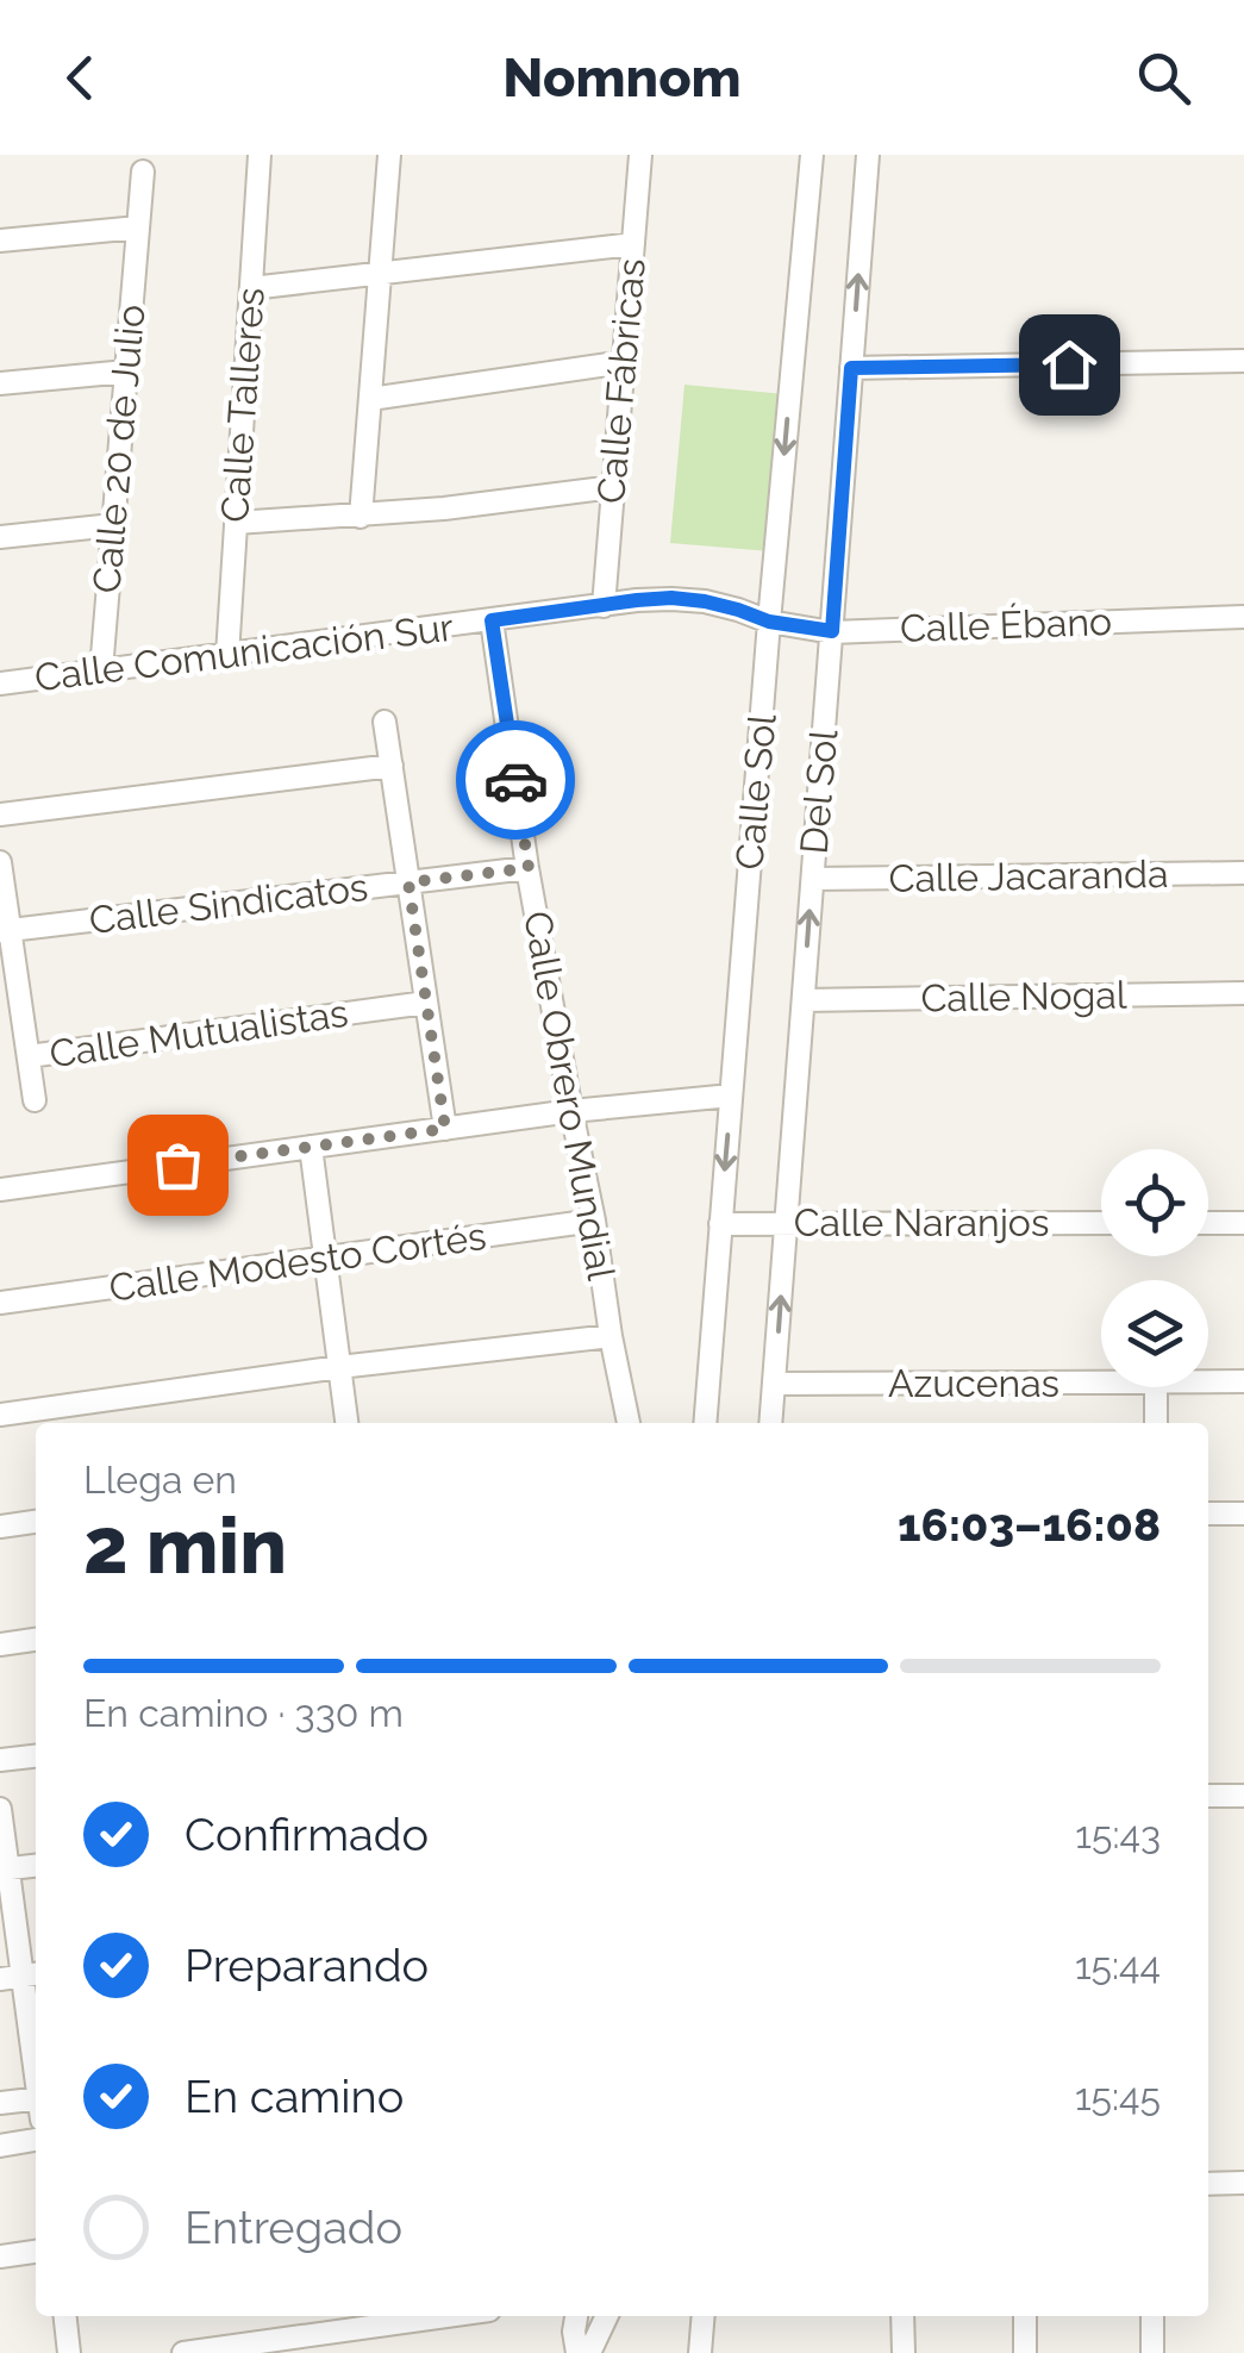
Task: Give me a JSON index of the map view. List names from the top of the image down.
{
  "streets": {
    "street": [
      "Calle Fábricas",
      "Calle Talleres",
      "Calle 20 de Julio",
      "Calle Ébano",
      "Calle Comunicación Sur",
      "Calle Sol",
      "Del Sol",
      "Calle Jacaranda",
      "Calle Sindicatos",
      "Calle Nogal",
      "Calle Mutualistas",
      "Calle Obrero Mundial",
      "Calle Naranjos",
      "Calle Modesto Cortés",
      "Azucenas"
    ]
  },
  "crossings": [
    ["Calle Fábricas", "Calle Comunicación Sur"],
    ["Calle Talleres", "Calle Comunicación Sur"],
    ["Calle 20 de Julio", "Calle Comunicación Sur"],
    ["Calle Ébano", "Calle Comunicación Sur"],
    ["Calle Ébano", "Calle Sol"],
    ["Calle Ébano", "Del Sol"],
    ["Calle Comunicación Sur", "Calle Sol"],
    ["Calle Comunicación Sur", "Calle Obrero Mundial"],
    ["Calle Sol", "Calle Naranjos"],
    ["Del Sol", "Calle Jacaranda"],
    ["Del Sol", "Calle Nogal"],
    ["Del Sol", "Calle Naranjos"],
    ["Del Sol", "Azucenas"],
    ["Calle Sindicatos", "Calle Mutualistas"],
    ["Calle Sindicatos", "Calle Obrero Mundial"],
    ["Calle Obrero Mundial", "Calle Modesto Cortés"]
  ],
  "one_way": ["Calle Sol", "Del Sol"],
  "page": {
    "header": "Nomnom",
    "heading": ["2 min", "Llega en", "16:03–16:08"],
    "bar": "En camino · 330 m",
    "list": [
      ["Confirmado", "15:43"],
      ["Preparando", "15:44"],
      ["En camino", "15:45"],
      "Entregado"
    ]
  }
}
